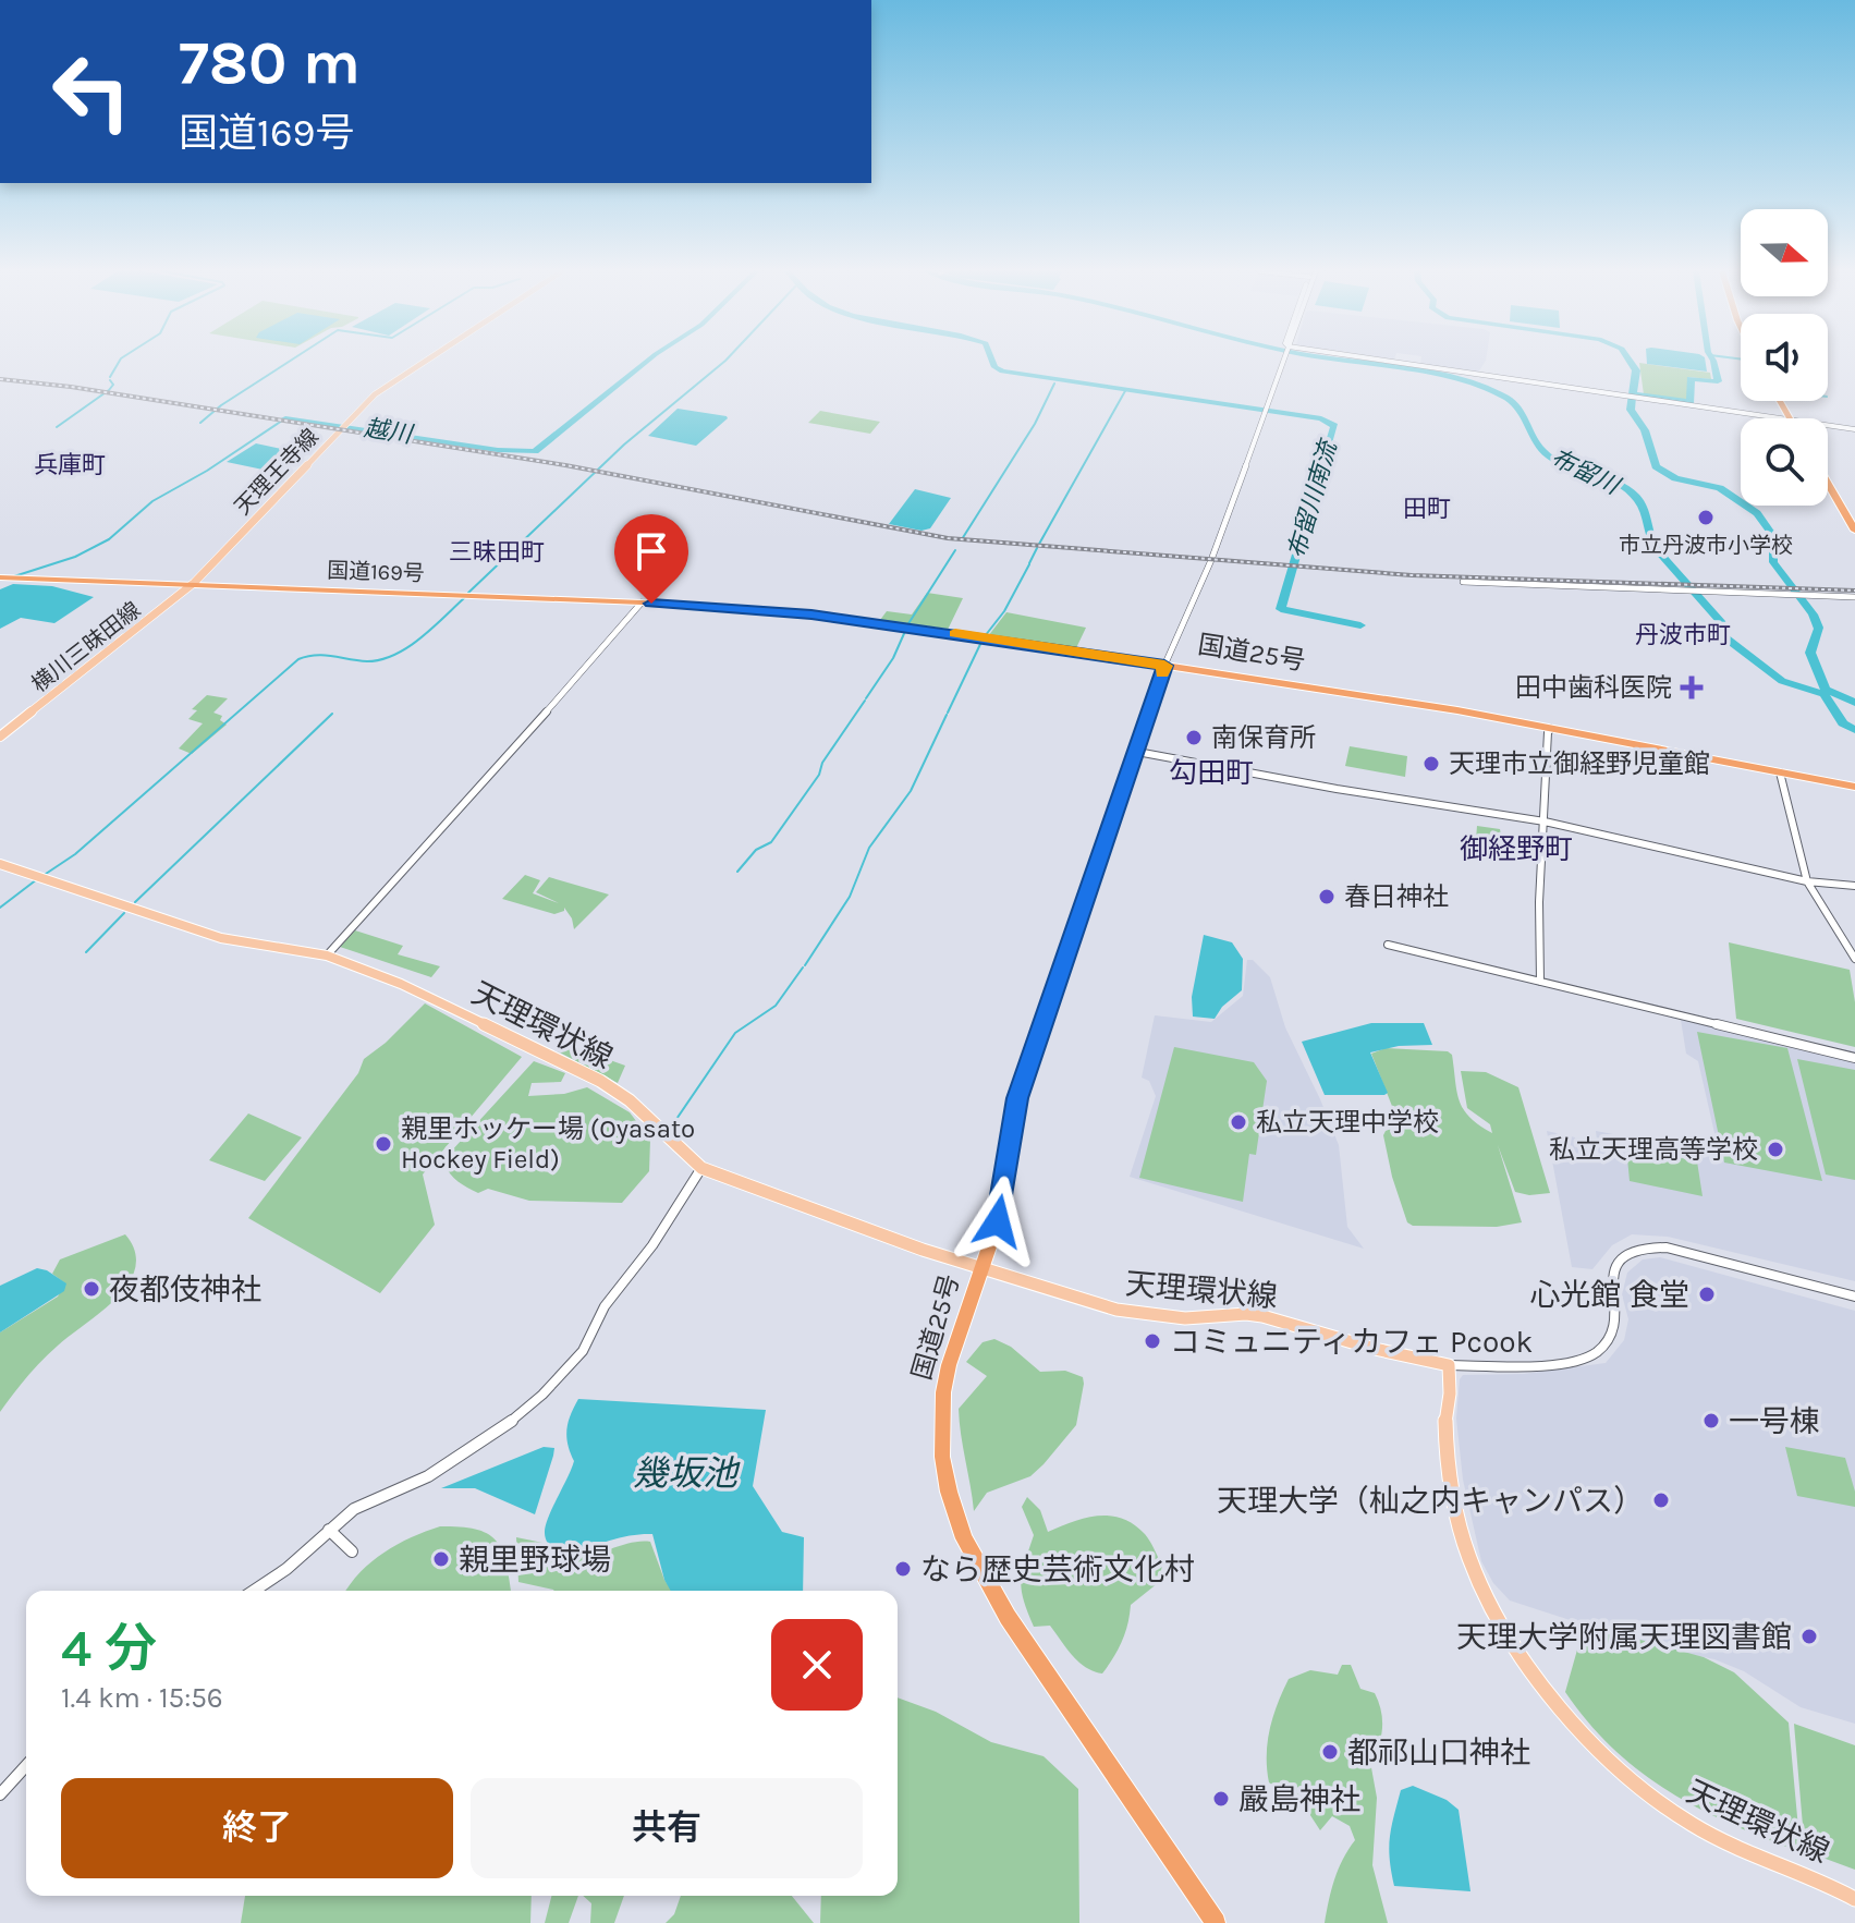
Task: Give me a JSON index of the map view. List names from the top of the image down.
{
  "streets": {
    "highway": ["国道169号", "国道25号"],
    "main road": ["天理王寺線", "横川三昧田線", "天理環状線"]
  },
  "crossings": [
    ["天理王寺線", "国道169号"],
    ["天理王寺線", "横川三昧田線"],
    ["国道169号", "横川三昧田線"],
    ["国道169号", "国道25号"],
    ["国道25号", "天理環状線"]
  ],
  "districts": [
    "兵庫町",
    "田町",
    "三昧田町",
    "丹波市町",
    "勾田町",
    "御経野町"
  ],
  "water": [
    "越川",
    "布留川",
    "布留川南流",
    "幾坂池"
  ],
  "places": {
    "other": [
      "市立丹波市小学校",
      "南保育所",
      "天理市立御経野児童館",
      "春日神社",
      "私立天理中学校",
      "親里ホッケー場 (Oyasato Hockey Field)",
      "私立天理高等学校",
      "夜都伎神社",
      "心光館 食堂",
      "コミュニティカフェ Pcook",
      "一号棟",
      "天理大学（杣之内キャンパス）",
      "親里野球場",
      "なら歴史芸術文化村",
      "天理大学附属天理図書館",
      "都祁山口神社",
      "嚴島神社"
    ],
    "health": ["田中歯科医院"]
  },
  "north": "right",
  "page": {
    "turn": ["780 m", "国道169号"],
    "heading": ["4 分", "1.4 km · 15:56"],
    "buttons": ["終了", "共有"]
  }
}
